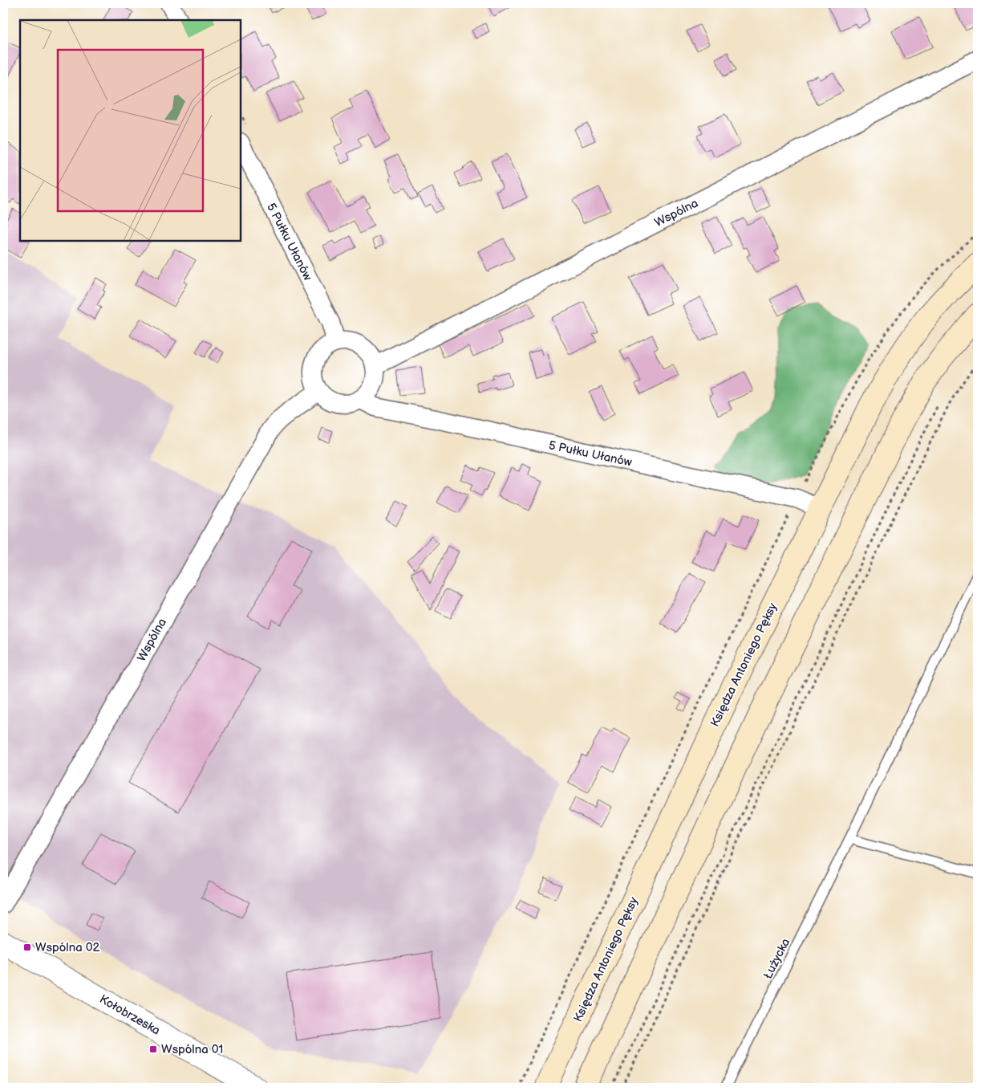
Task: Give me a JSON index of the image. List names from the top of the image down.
{
  "streets": {
    "main road": ["Księdza Antoniego Pęksy"],
    "street": ["Wspólna", "5 Pułku Ułanów", "Kołobrzeska"],
    "lane": ["Łużycka"]
  },
  "crossings": [
    ["Wspólna", "5 Pułku Ułanów"],
    ["5 Pułku Ułanów", "Księdza Antoniego Pęksy"]
  ],
  "places": {
    "transit": ["Wspólna 02", "Wspólna 01"]
  }
}
